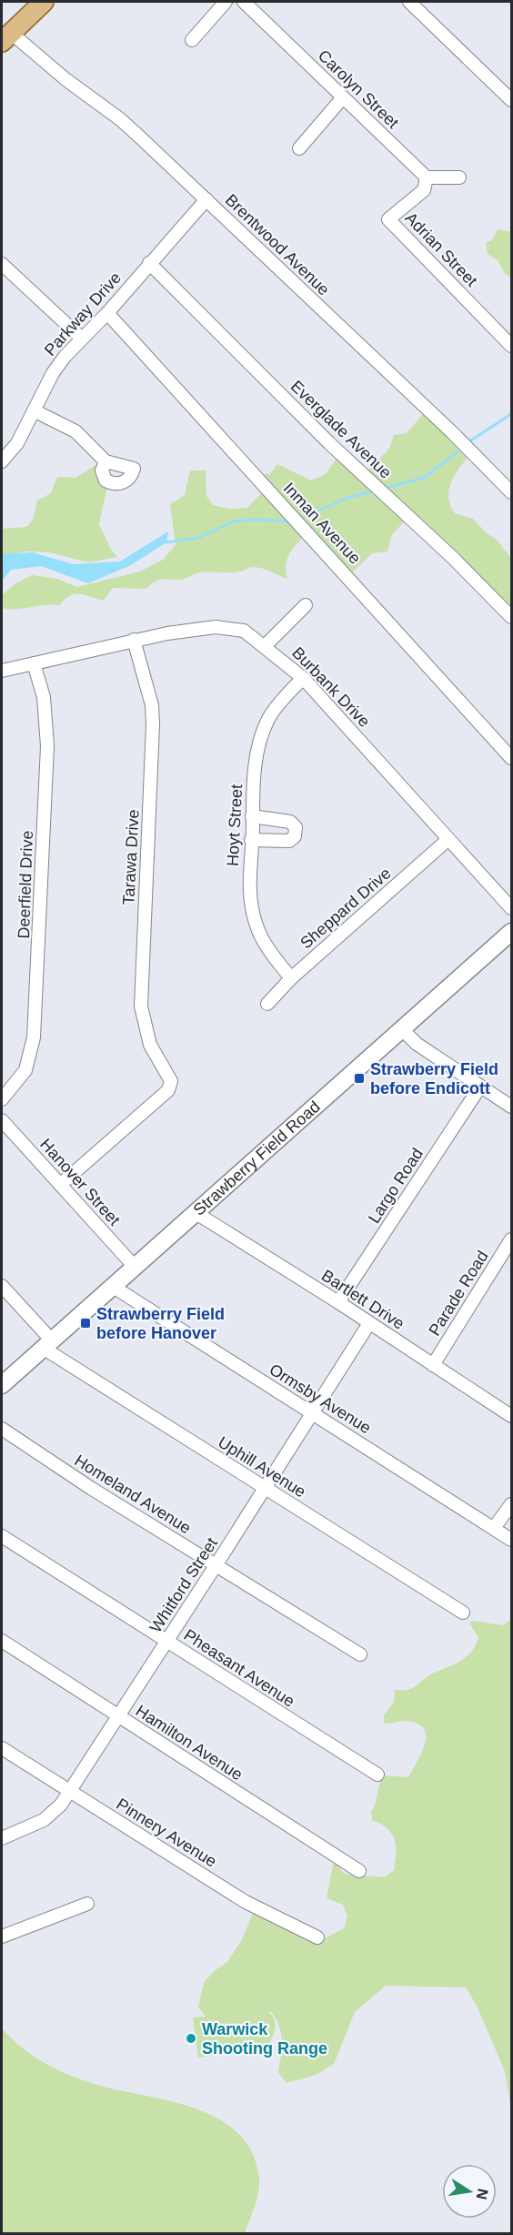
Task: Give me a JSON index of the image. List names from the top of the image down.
{
  "streets": {
    "street": [
      "Carolyn Street",
      "Brentwood Avenue",
      "Adrian Street",
      "Parkway Drive",
      "Everglade Avenue",
      "Inman Avenue",
      "Burbank Drive",
      "Hoyt Street",
      "Tarawa Drive",
      "Deerfield Drive",
      "Sheppard Drive",
      "Strawberry Field Road",
      "Hanover Street",
      "Largo Road",
      "Parade Road",
      "Bartlett Drive",
      "Ormsby Avenue",
      "Uphill Avenue",
      "Homeland Avenue",
      "Whitford Street",
      "Pheasant Avenue",
      "Hamilton Avenue",
      "Pinnery Avenue"
    ]
  },
  "crossings": [
    ["Carolyn Street", "Adrian Street"],
    ["Brentwood Avenue", "Parkway Drive"],
    ["Parkway Drive", "Everglade Avenue"],
    ["Parkway Drive", "Inman Avenue"],
    ["Burbank Drive", "Hoyt Street"],
    ["Burbank Drive", "Tarawa Drive"],
    ["Burbank Drive", "Deerfield Drive"],
    ["Burbank Drive", "Sheppard Drive"],
    ["Hoyt Street", "Sheppard Drive"],
    ["Tarawa Drive", "Hanover Street"],
    ["Strawberry Field Road", "Hanover Street"],
    ["Strawberry Field Road", "Bartlett Drive"],
    ["Strawberry Field Road", "Ormsby Avenue"],
    ["Strawberry Field Road", "Uphill Avenue"],
    ["Largo Road", "Bartlett Drive"],
    ["Parade Road", "Bartlett Drive"],
    ["Bartlett Drive", "Whitford Street"],
    ["Ormsby Avenue", "Whitford Street"],
    ["Uphill Avenue", "Whitford Street"],
    ["Homeland Avenue", "Whitford Street"],
    ["Whitford Street", "Pheasant Avenue"],
    ["Whitford Street", "Hamilton Avenue"],
    ["Whitford Street", "Pinnery Avenue"]
  ],
  "places": {
    "transit": ["Strawberry Field before Endicott", "Strawberry Field before Hanover"],
    "other": ["Warwick Shooting Range"]
  },
  "north": "right"
}
